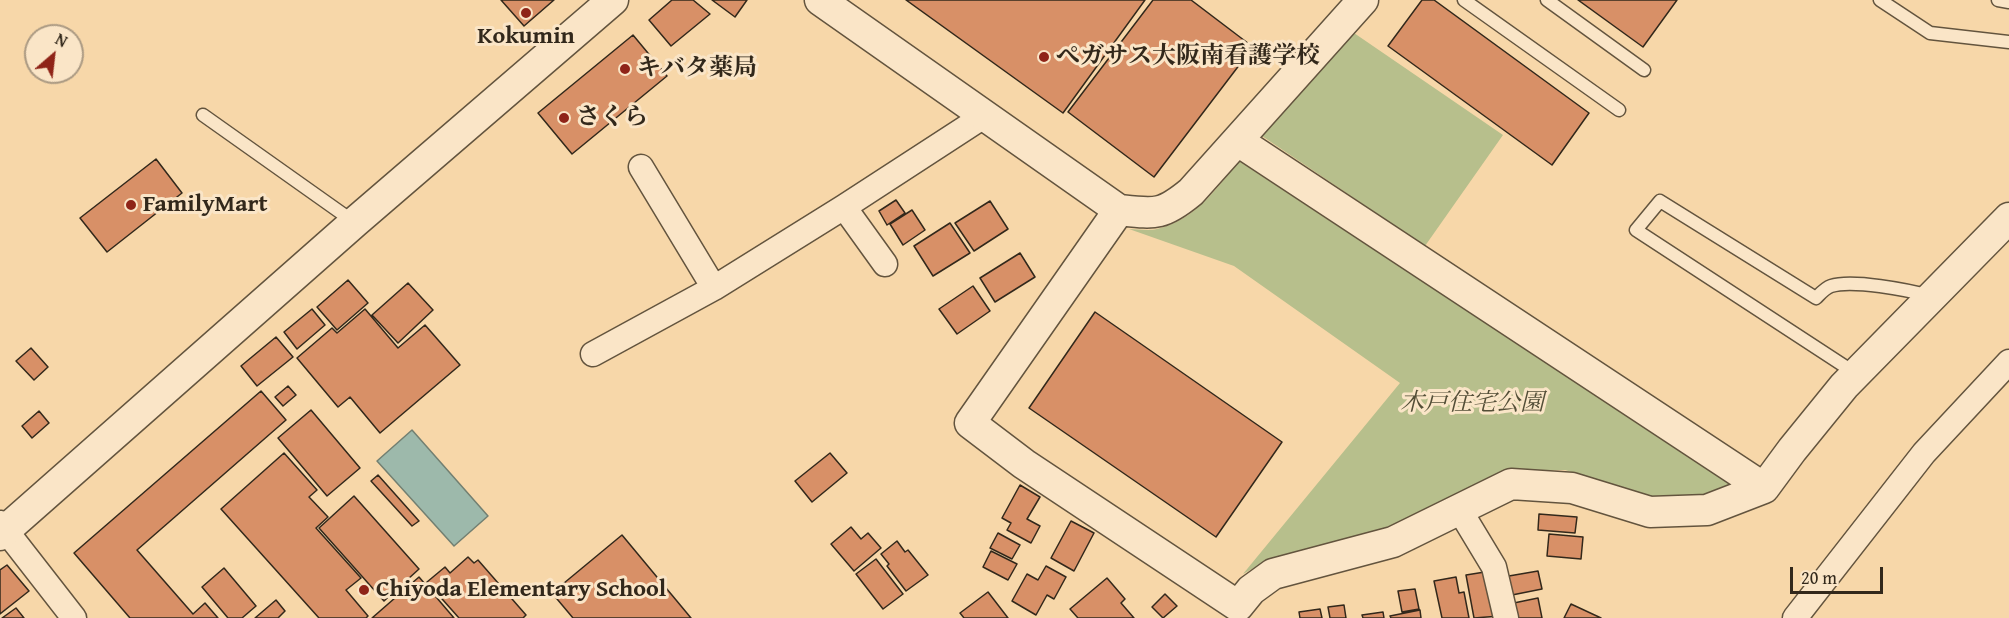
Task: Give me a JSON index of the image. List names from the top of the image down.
{
  "parks": ["木戸住宅公園"],
  "places": [
    "Kokumin",
    "ぺガサス大阪南看護学校",
    "キバタ薬局",
    "さくら",
    "FamilyMart",
    "Chiyoda Elementary School"
  ],
  "scale_bar": "20 m",
  "north": "top right"
}
